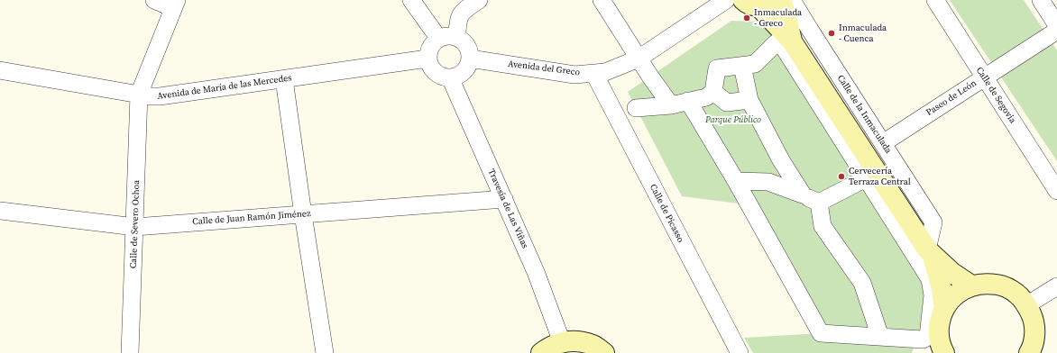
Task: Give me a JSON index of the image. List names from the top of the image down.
{
  "streets": {
    "street": [
      "Avenida del Greco",
      "Avenida de María de las Mercedes",
      "Calle de Segovia",
      "Paseo de León",
      "Calle de la Inmaculada",
      "Travesía de Las Viñas",
      "Calle de Picasso",
      "Calle de Juan Ramón Jiménez",
      "Calle de Severo Ochoa"
    ]
  },
  "crossings": [
    ["Avenida del Greco", "Avenida de María de las Mercedes"],
    ["Avenida del Greco", "Travesía de Las Viñas"],
    ["Avenida del Greco", "Calle de Picasso"],
    ["Avenida de María de las Mercedes", "Travesía de Las Viñas"],
    ["Avenida de María de las Mercedes", "Calle de Severo Ochoa"],
    ["Calle de Segovia", "Paseo de León"],
    ["Paseo de León", "Calle de la Inmaculada"],
    ["Travesía de Las Viñas", "Calle de Juan Ramón Jiménez"],
    ["Calle de Juan Ramón Jiménez", "Calle de Severo Ochoa"]
  ],
  "parks": ["Parque Público"],
  "places": ["Inmaculada - Greco", "Inmaculada - Cuenca", "Cervecería Terraza Central"]
}
